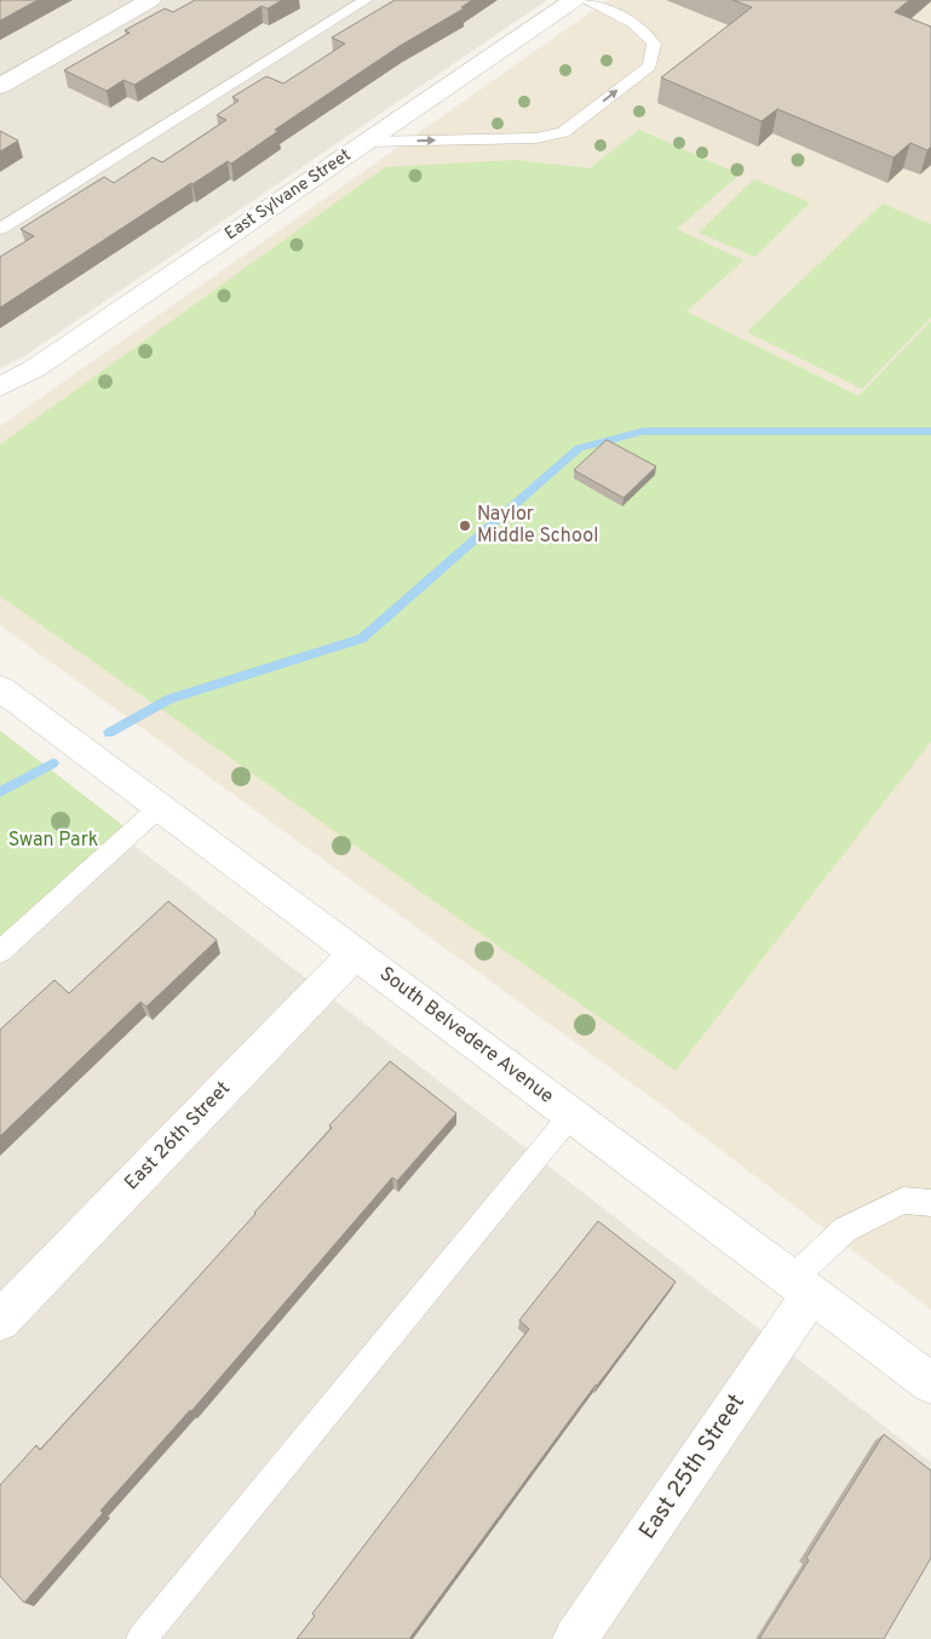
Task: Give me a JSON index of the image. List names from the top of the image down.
{
  "streets": {
    "street": [
      "East Sylvane Street",
      "South Belvedere Avenue",
      "East 26th Street",
      "East 25th Street"
    ]
  },
  "crossings": [
    ["South Belvedere Avenue", "East 26th Street"],
    ["South Belvedere Avenue", "East 25th Street"]
  ],
  "parks": ["Swan Park"],
  "places": ["Naylor Middle School"]
}
